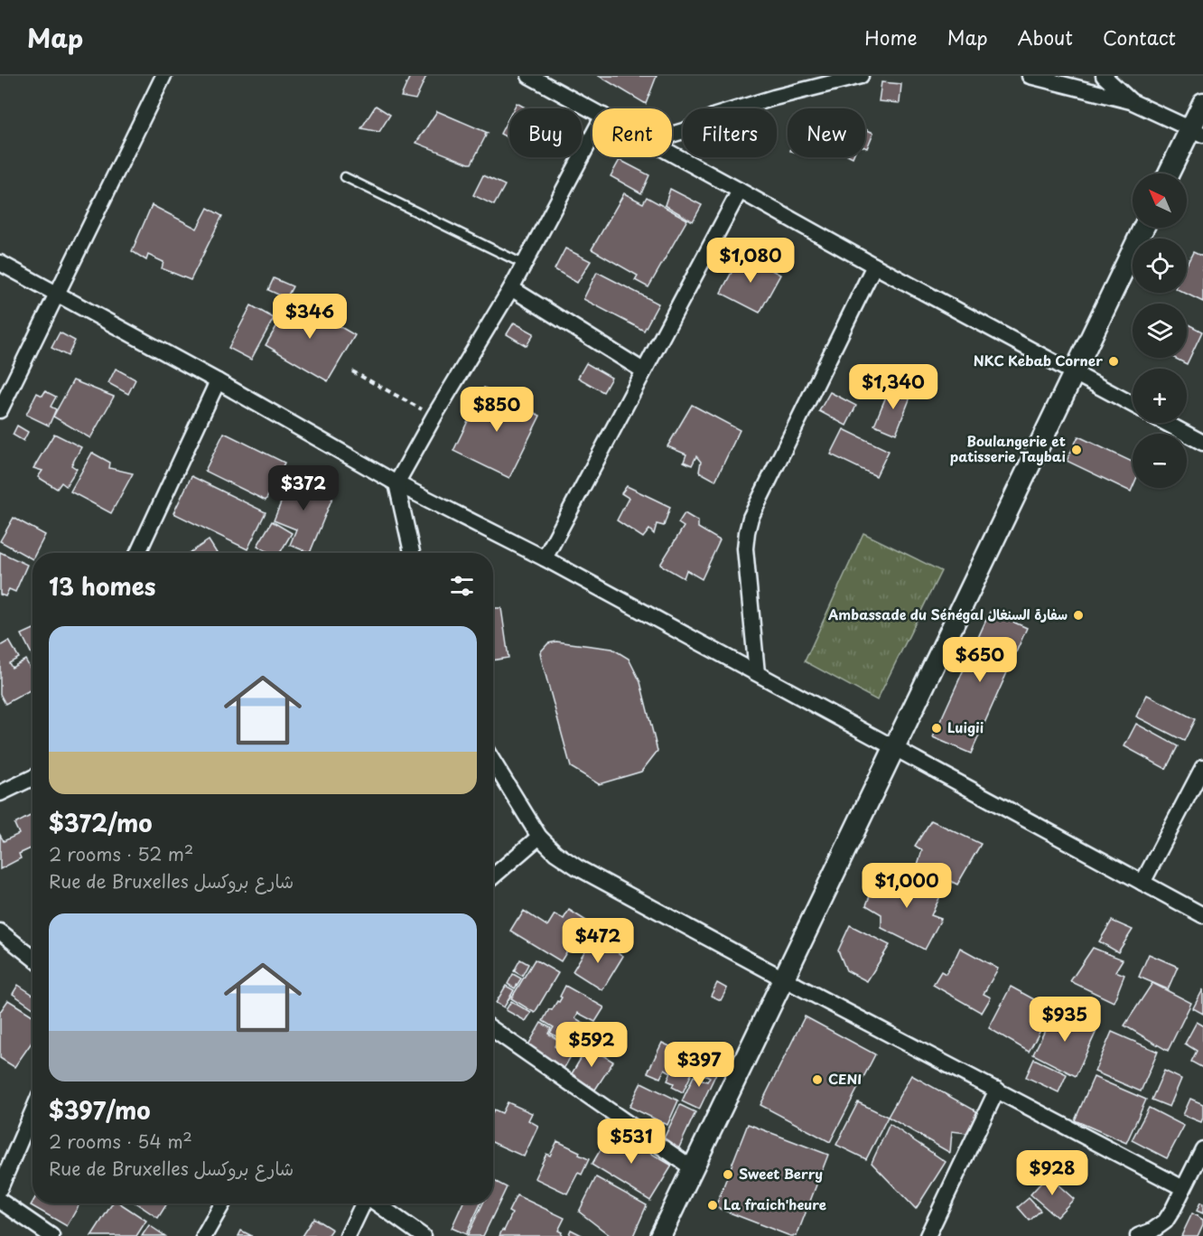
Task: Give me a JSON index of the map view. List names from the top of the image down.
{
  "places": [
    "NKC Kebab Corner",
    "Boulangerie et patisserie Taybai",
    "Ambassade du Sénégal سفارة السنغال",
    "Luigii",
    "CENI",
    "Sweet Berry",
    "La fraich'heure"
  ],
  "north": "top left",
  "page": {
    "header": "Map",
    "nav": [
      "Home",
      "Map",
      "About",
      "Contact"
    ],
    "chip": [
      "Buy",
      "Rent",
      "Filters",
      "New"
    ],
    "map_buttons": ["+", "−"],
    "price": [
      "$1,080",
      "$346",
      "$1,340",
      "$850",
      "$372",
      "$650",
      "$1,000",
      "$472",
      "$935",
      "$592",
      "$397",
      "$531",
      "$928"
    ],
    "heading": "13 homes",
    "list": [
      {
        "name": "$372/mo",
        "note": "2 rooms · 52 m² · Rue de Bruxelles شارع بروكسل"
      },
      {
        "name": "$397/mo",
        "note": "2 rooms · 54 m² · Rue de Bruxelles شارع بروكسل"
      }
    ]
  }
}
